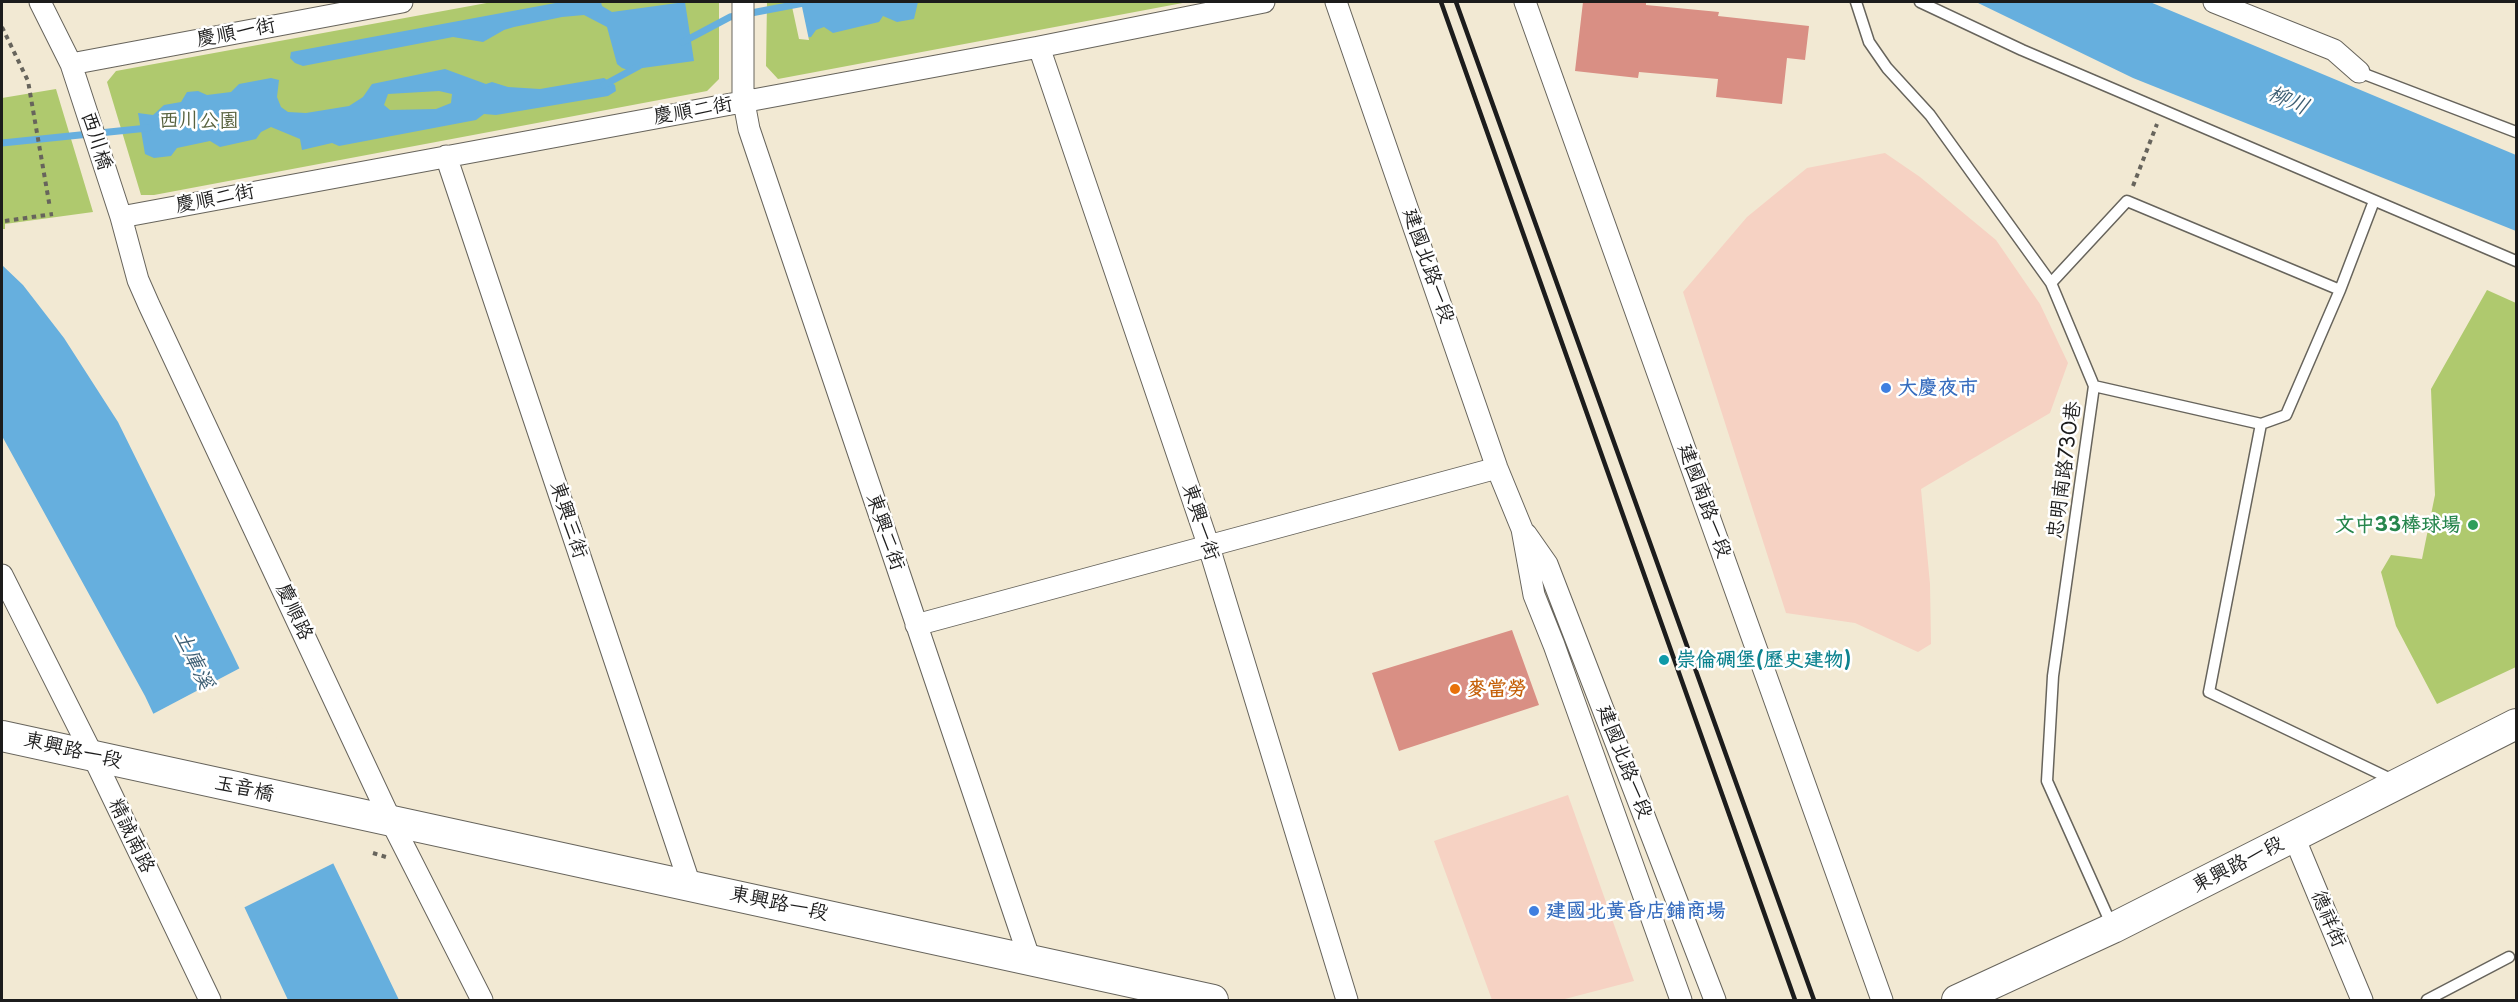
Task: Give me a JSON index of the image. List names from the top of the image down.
{
  "streets": {
    "street": [
      "慶順一街",
      "慶順二街",
      "西川橋",
      "建國北路一段",
      "建國南路一段",
      "東興三街",
      "東興一街",
      "東興二街",
      "慶順路",
      "東興路一段",
      "玉音橋",
      "精誠南路",
      "德祥街"
    ],
    "lane": ["忠明南路730巷"]
  },
  "crossings": [
    ["慶順一街", "西川橋"],
    ["慶順二街", "西川橋"],
    ["慶順二街", "東興三街"],
    ["慶順二街", "東興一街"],
    ["慶順二街", "東興二街"],
    ["慶順二街", "慶順路"],
    ["西川橋", "慶順路"],
    ["忠明南路730巷", "東興路一段"],
    ["東興三街", "東興路一段"],
    ["東興二街", "東興路一段"],
    ["慶順路", "東興路一段"],
    ["東興路一段", "玉音橋"],
    ["東興路一段", "精誠南路"],
    ["東興路一段", "德祥街"]
  ],
  "water": ["柳川", "土庫溪"],
  "parks": ["西川公園"],
  "places": [
    "大慶夜市",
    "文中33棒球場",
    "崇倫碉堡(歷史建物)",
    "麥當勞",
    "建國北黃昏店鋪商場"
  ]
}
